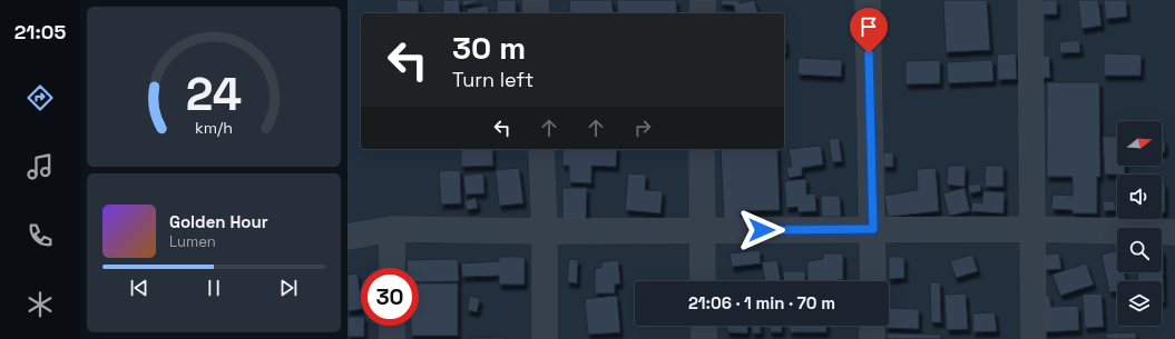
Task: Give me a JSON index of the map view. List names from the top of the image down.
{
  "north": "right",
  "page": {
    "tabs": "21:05",
    "turn": ["30 m", "Turn left"],
    "song": ["Golden Hour", "Lumen"],
    "limit": "30",
    "trip": "21:06 · 1 min · 70 m",
    "gauge": ["24", "km/h"]
  }
}
